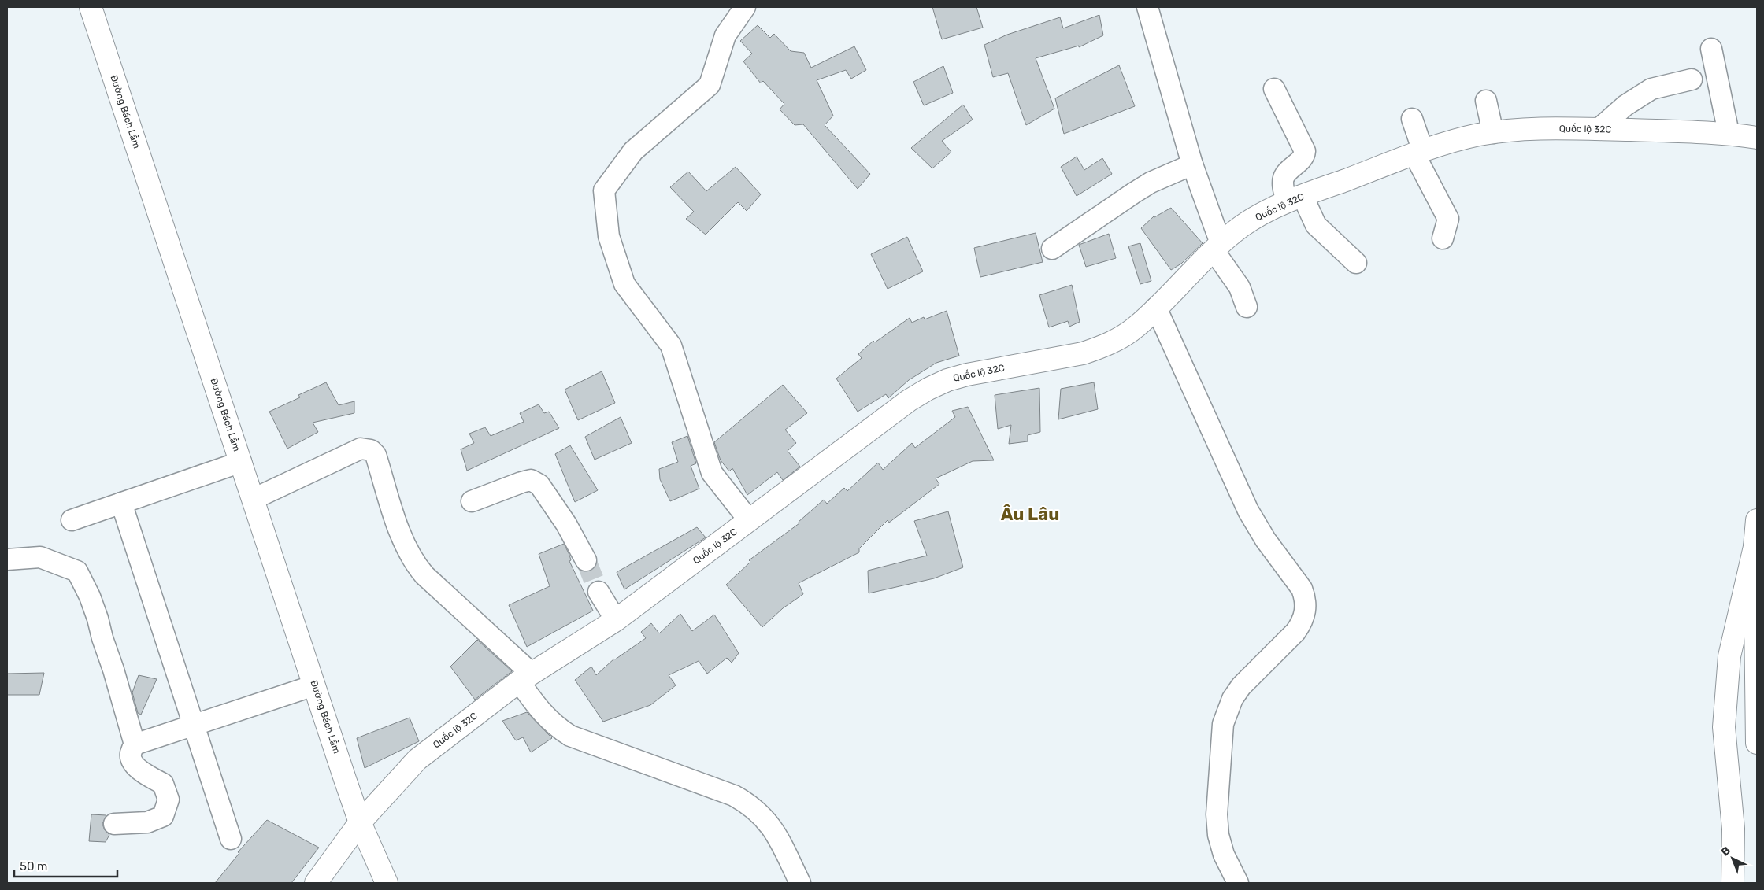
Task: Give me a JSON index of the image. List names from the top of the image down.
{
  "streets": {
    "main road": ["Đường Bách Lẫm", "Quốc lộ 32C"]
  },
  "crossings": [
    ["Đường Bách Lẫm", "Quốc lộ 32C"]
  ],
  "districts": ["Âu Lâu"],
  "scale_bar": "50 m",
  "north": "top left"
}
